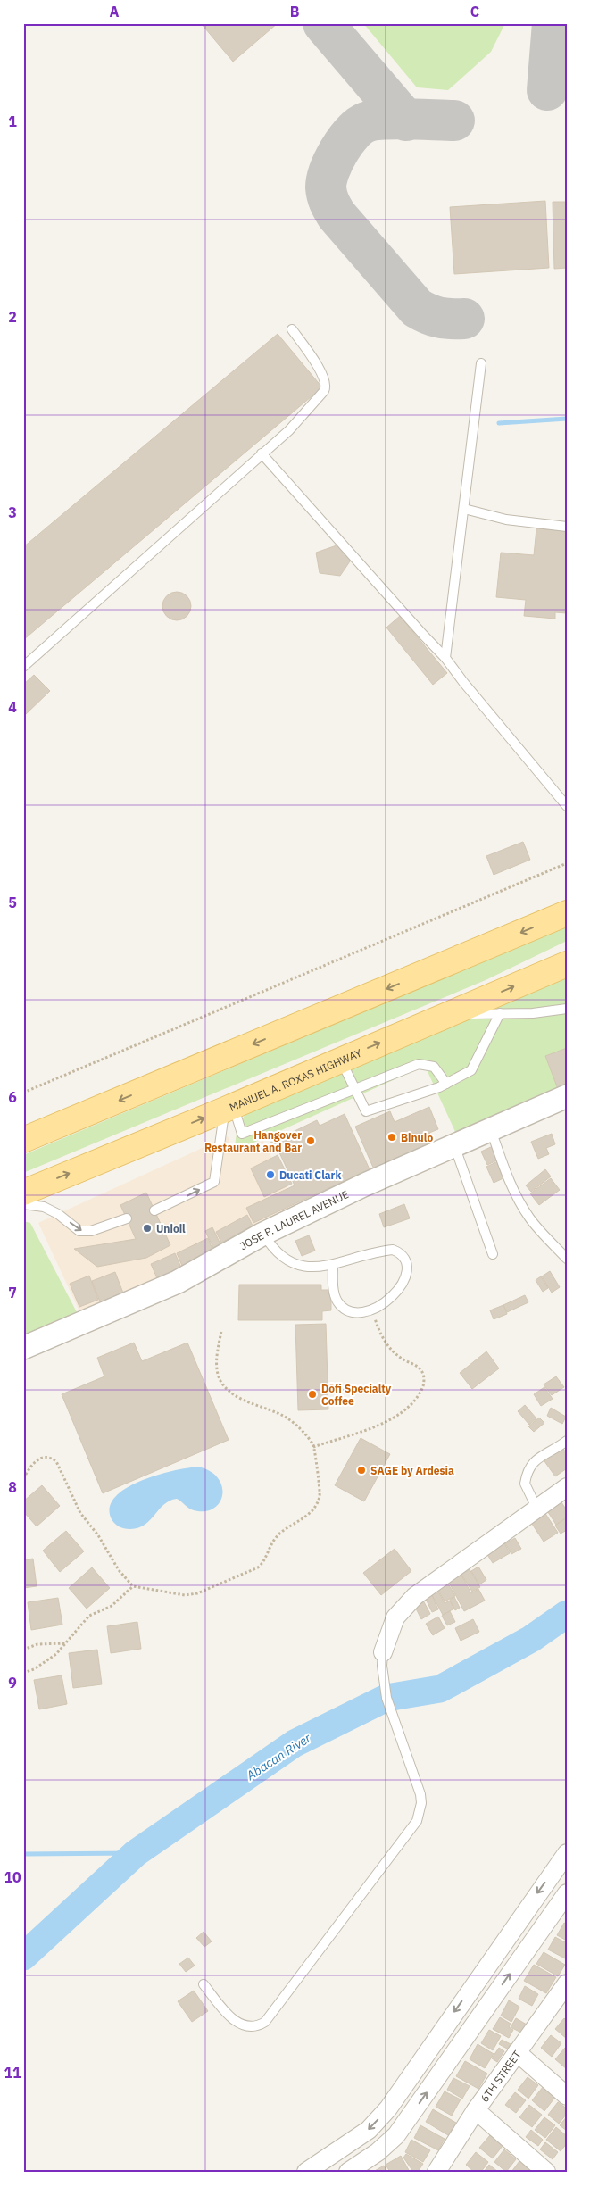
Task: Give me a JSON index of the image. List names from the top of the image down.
{
  "streets": {
    "main road": ["MANUEL A. ROXAS HIGHWAY"],
    "street": ["JOSE P. LAUREL AVENUE", "6TH STREET"]
  },
  "water": ["Abacan River"],
  "places": [
    "Binulo",
    "Hangover Restaurant and Bar",
    "Ducati Clark",
    "Unioil",
    "Dōfi Specialty Coffee",
    "SAGE by Ardesia"
  ],
  "grid": {
    "columns": ["A", "B", "C"],
    "rows": [
      "1",
      "2",
      "3",
      "4",
      "5",
      "6",
      "7",
      "8",
      "9",
      "10",
      "11"
    ]
  }
}
